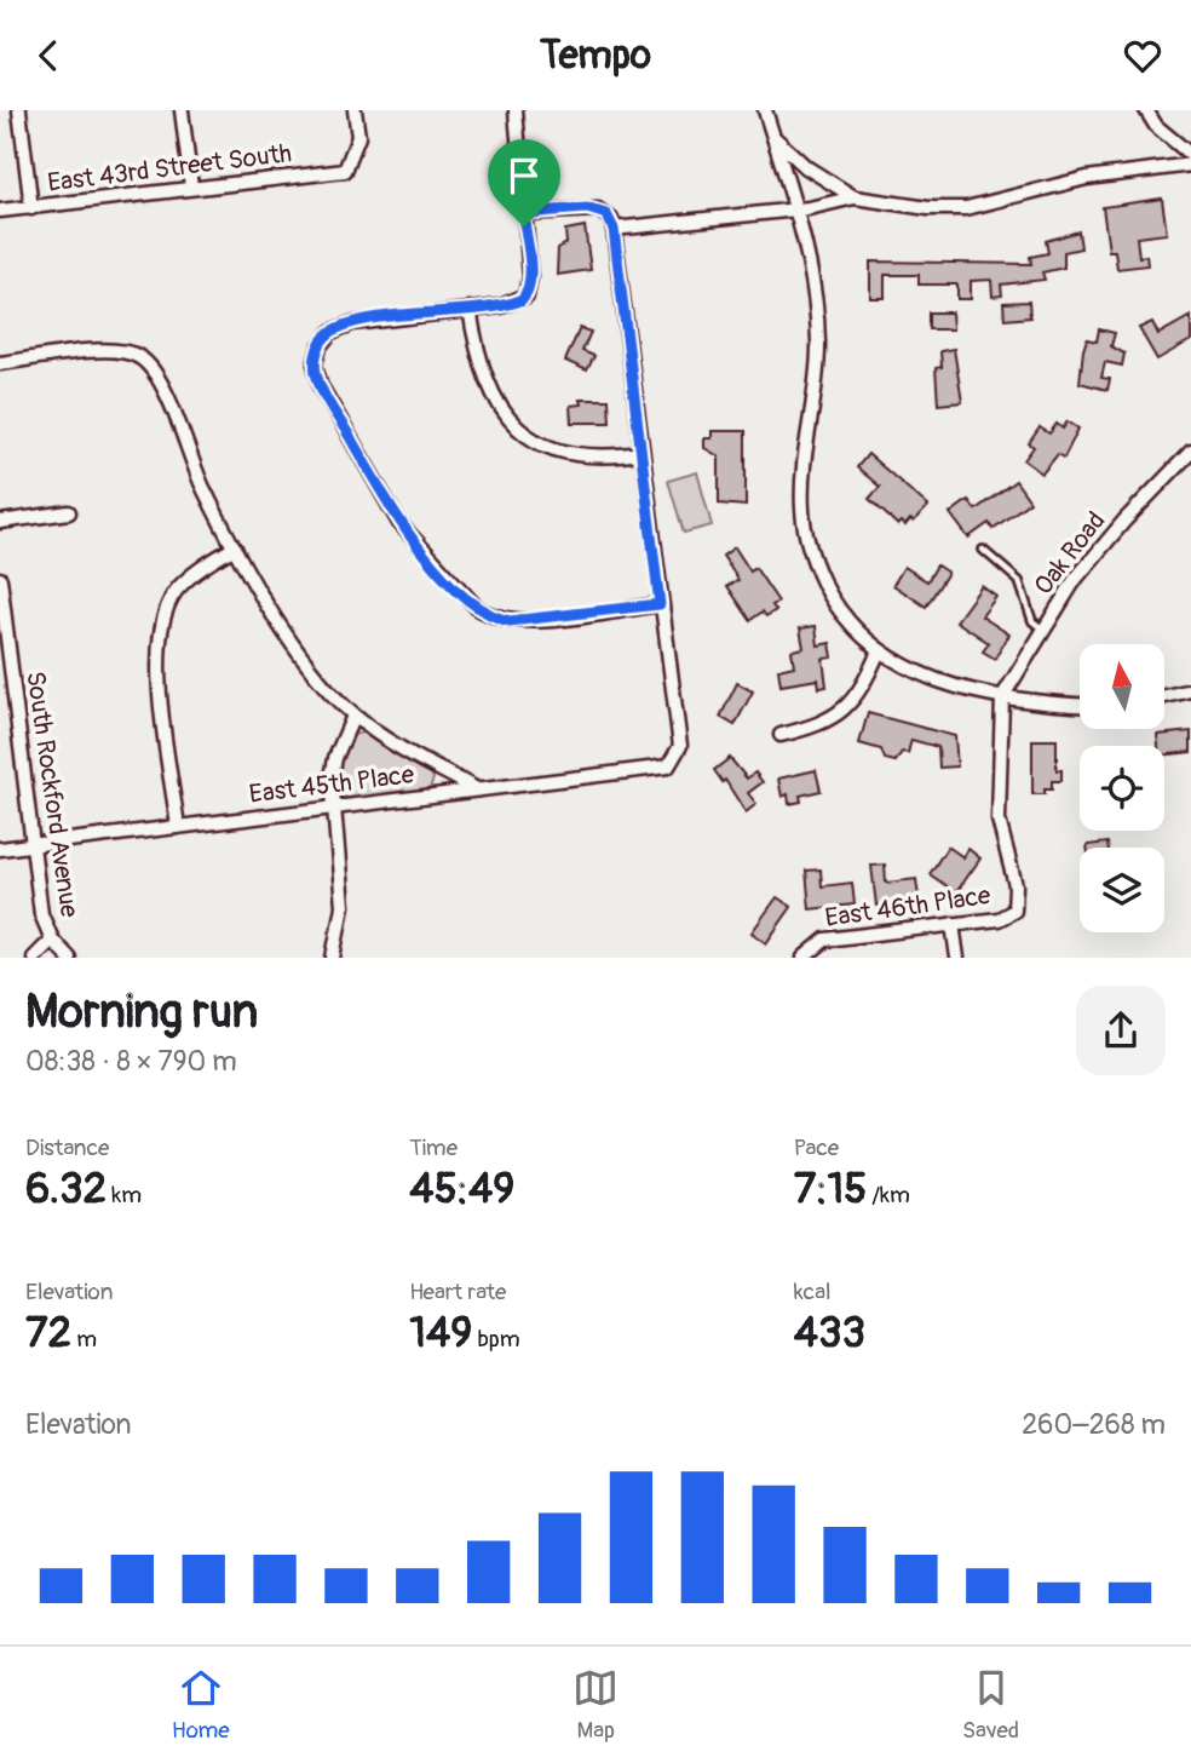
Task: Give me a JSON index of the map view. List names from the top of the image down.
{
  "streets": {
    "street": [
      "East 43rd Street South",
      "Oak Road",
      "East 45th Place",
      "South Rockford Avenue",
      "East 46th Place"
    ]
  },
  "crossings": [
    ["Oak Road", "East 46th Place"],
    ["East 45th Place", "South Rockford Avenue"]
  ],
  "north": "top",
  "page": {
    "header": "Tempo",
    "heading": ["Morning run", "08:38 · 8 × 790 m"],
    "stats": [
      ["Distance", "6.32 km"],
      ["Time", "45:49"],
      ["Pace", "7:15 /km"],
      ["Elevation", "72 m"],
      ["Heart rate", "149 bpm"],
      ["kcal", "433"]
    ],
    "chart": ["Elevation", "260–268 m"],
    "tabs": ["Home", "Map", "Saved"]
  }
}
